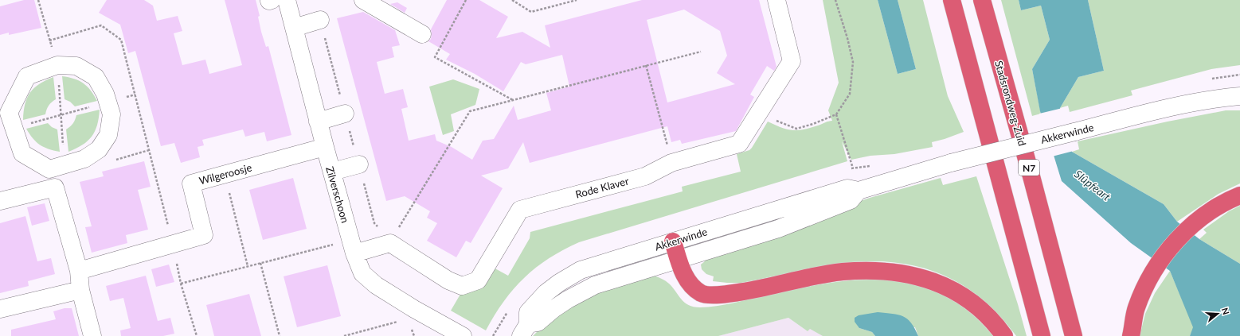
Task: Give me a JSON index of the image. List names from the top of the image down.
{
  "streets": {
    "highway": ["Stadsrondweg-Zuid", "N7"],
    "street": [
      "Akkerwinde",
      "Wilgeroosje",
      "Rode Klaver",
      "Zilverschoon"
    ]
  },
  "crossings": [
    ["Wilgeroosje", "Zilverschoon"]
  ],
  "water": ["Slûpfeart"],
  "north": "right"
}
